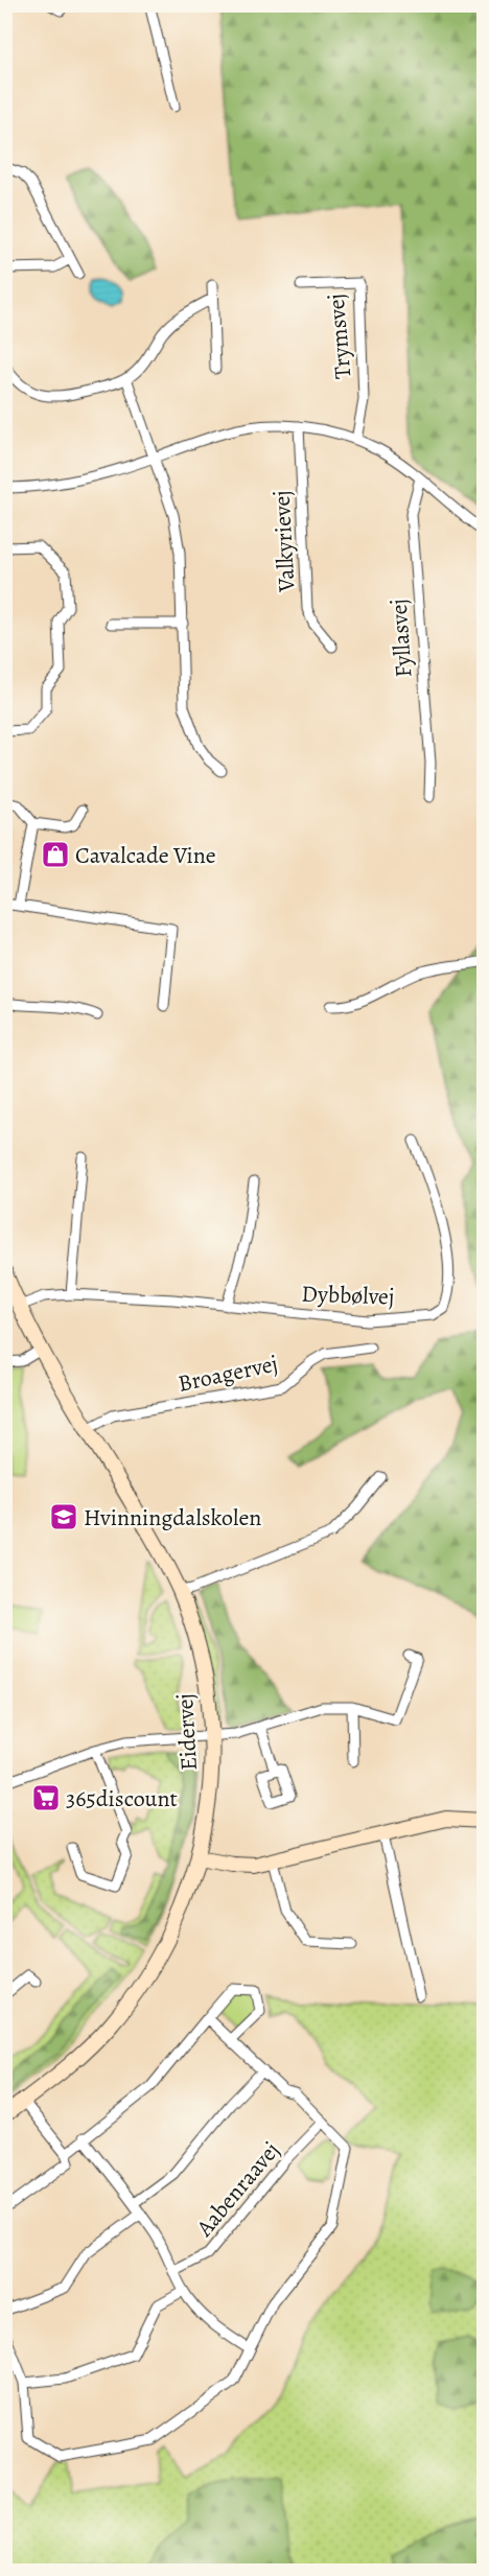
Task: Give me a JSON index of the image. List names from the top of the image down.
{
  "streets": {
    "street": [
      "Trymsvej",
      "Valkyrievej",
      "Fyllasvej",
      "Dybbølvej",
      "Broagervej",
      "Eidervej",
      "Aabenraavej"
    ]
  },
  "crossings": [
    ["Dybbølvej", "Eidervej"],
    ["Broagervej", "Eidervej"]
  ],
  "places": {
    "shop": ["Cavalcade Vine"],
    "school or university": ["Hvinningdalskolen"],
    "supermarket": ["365discount"]
  }
}
